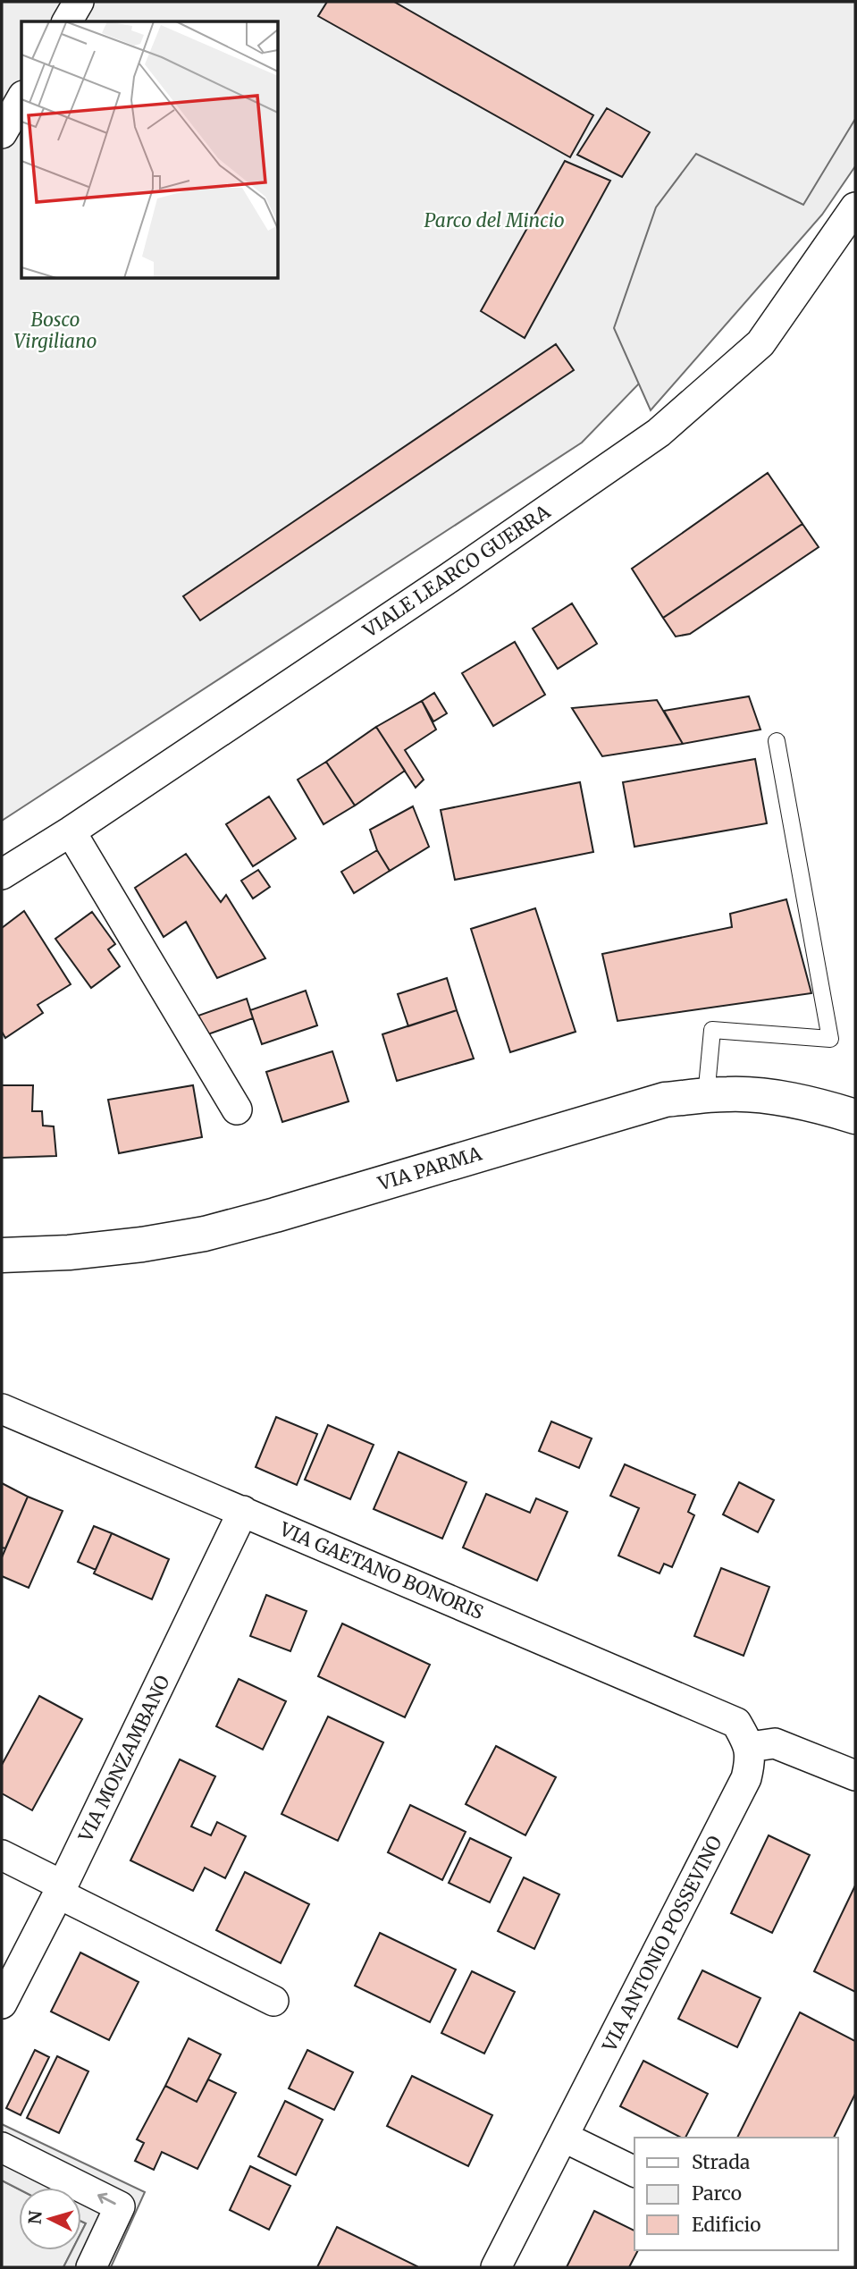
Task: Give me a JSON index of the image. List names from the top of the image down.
{
  "streets": {
    "main road": ["VIA PARMA"],
    "street": [
      "VIALE LEARCO GUERRA",
      "VIA GAETANO BONORIS",
      "VIA MONZAMBANO",
      "VIA ANTONIO POSSEVINO"
    ]
  },
  "crossings": [
    ["VIA GAETANO BONORIS", "VIA MONZAMBANO"],
    ["VIA GAETANO BONORIS", "VIA ANTONIO POSSEVINO"]
  ],
  "parks": ["Parco del Mincio", "Bosco Virgiliano"],
  "legend": ["Strada", "Parco", "Edificio"],
  "north": "left"
}
